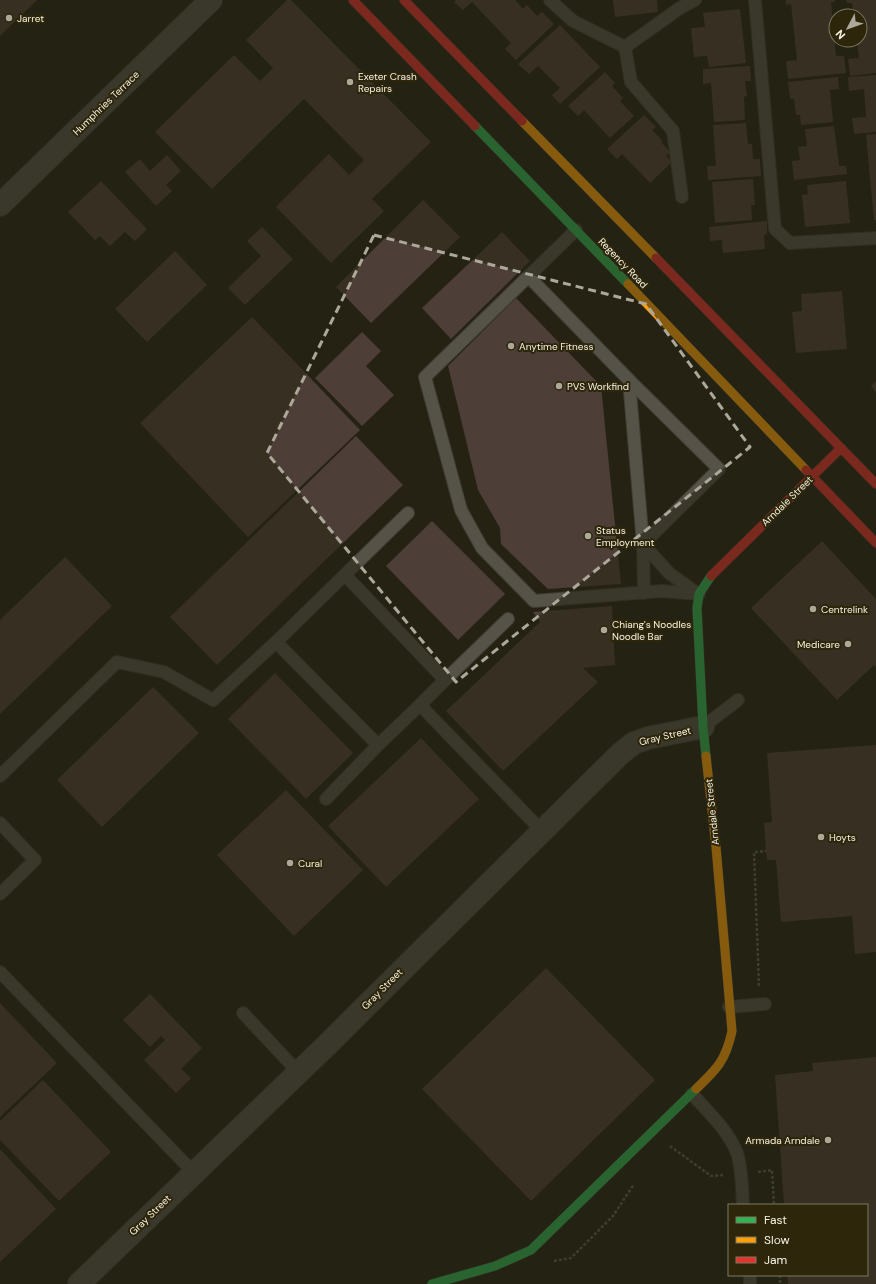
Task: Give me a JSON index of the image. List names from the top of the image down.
{
  "streets": {
    "main road": ["Regency Road", "Arndale Street"],
    "street": ["Humphries Terrace", "Gray Street"]
  },
  "crossings": [
    ["Regency Road", "Arndale Street"],
    ["Arndale Street", "Gray Street"]
  ],
  "places": [
    "Jarret",
    "Exeter Crash Repairs",
    "Anytime Fitness",
    "PVS Workfind",
    "Status Employment",
    "Centrelink",
    "Chiang's Noodles Noodle Bar",
    "Medicare",
    "Hoyts",
    "Cural",
    "Armada Arndale"
  ],
  "legend": ["Fast", "Slow", "Jam"],
  "north": "bottom left"
}
